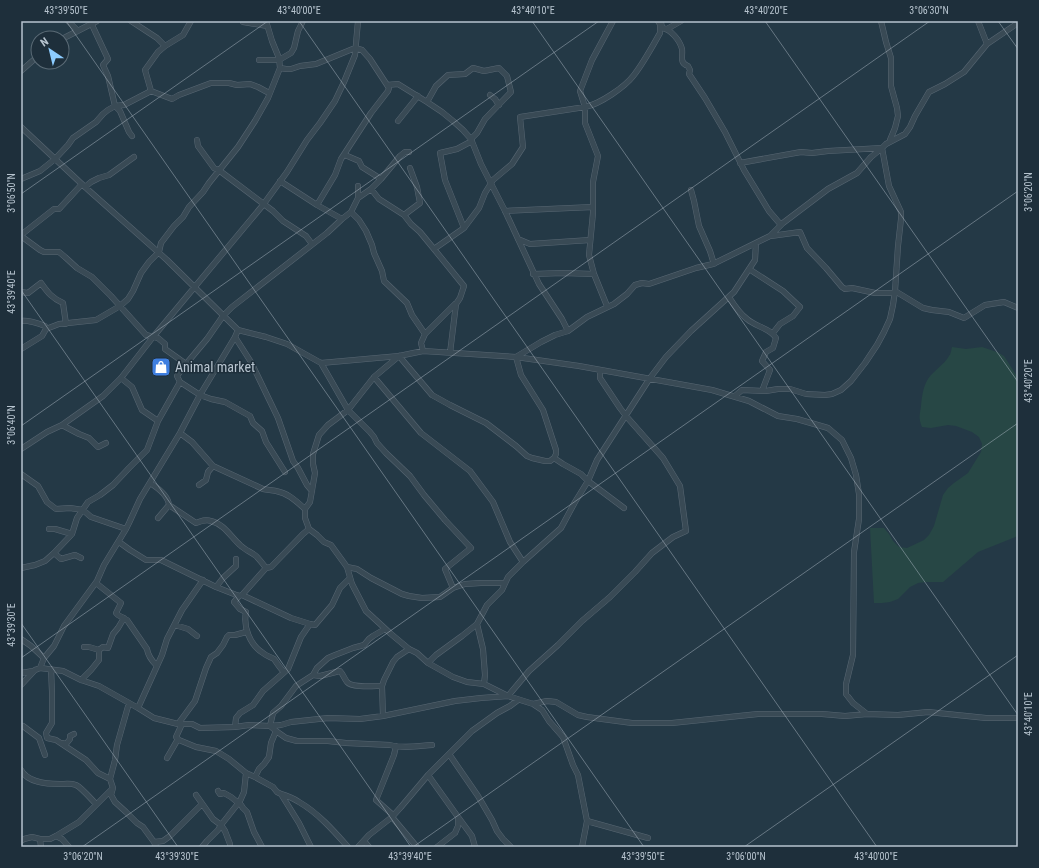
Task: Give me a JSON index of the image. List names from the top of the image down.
{
  "places": {
    "shop": ["Animal market"]
  },
  "north": "top left",
  "coordinates": [
    "43°39'50\"E",
    "43°40'00\"E",
    "43°40'10\"E",
    "43°40'20\"E",
    "3°06'30\"N",
    "3°06'20\"N",
    "3°06'50\"N",
    "43°39'40\"E",
    "3°06'40\"N",
    "43°39'30\"E",
    "3°06'00\"N"
  ]
}
